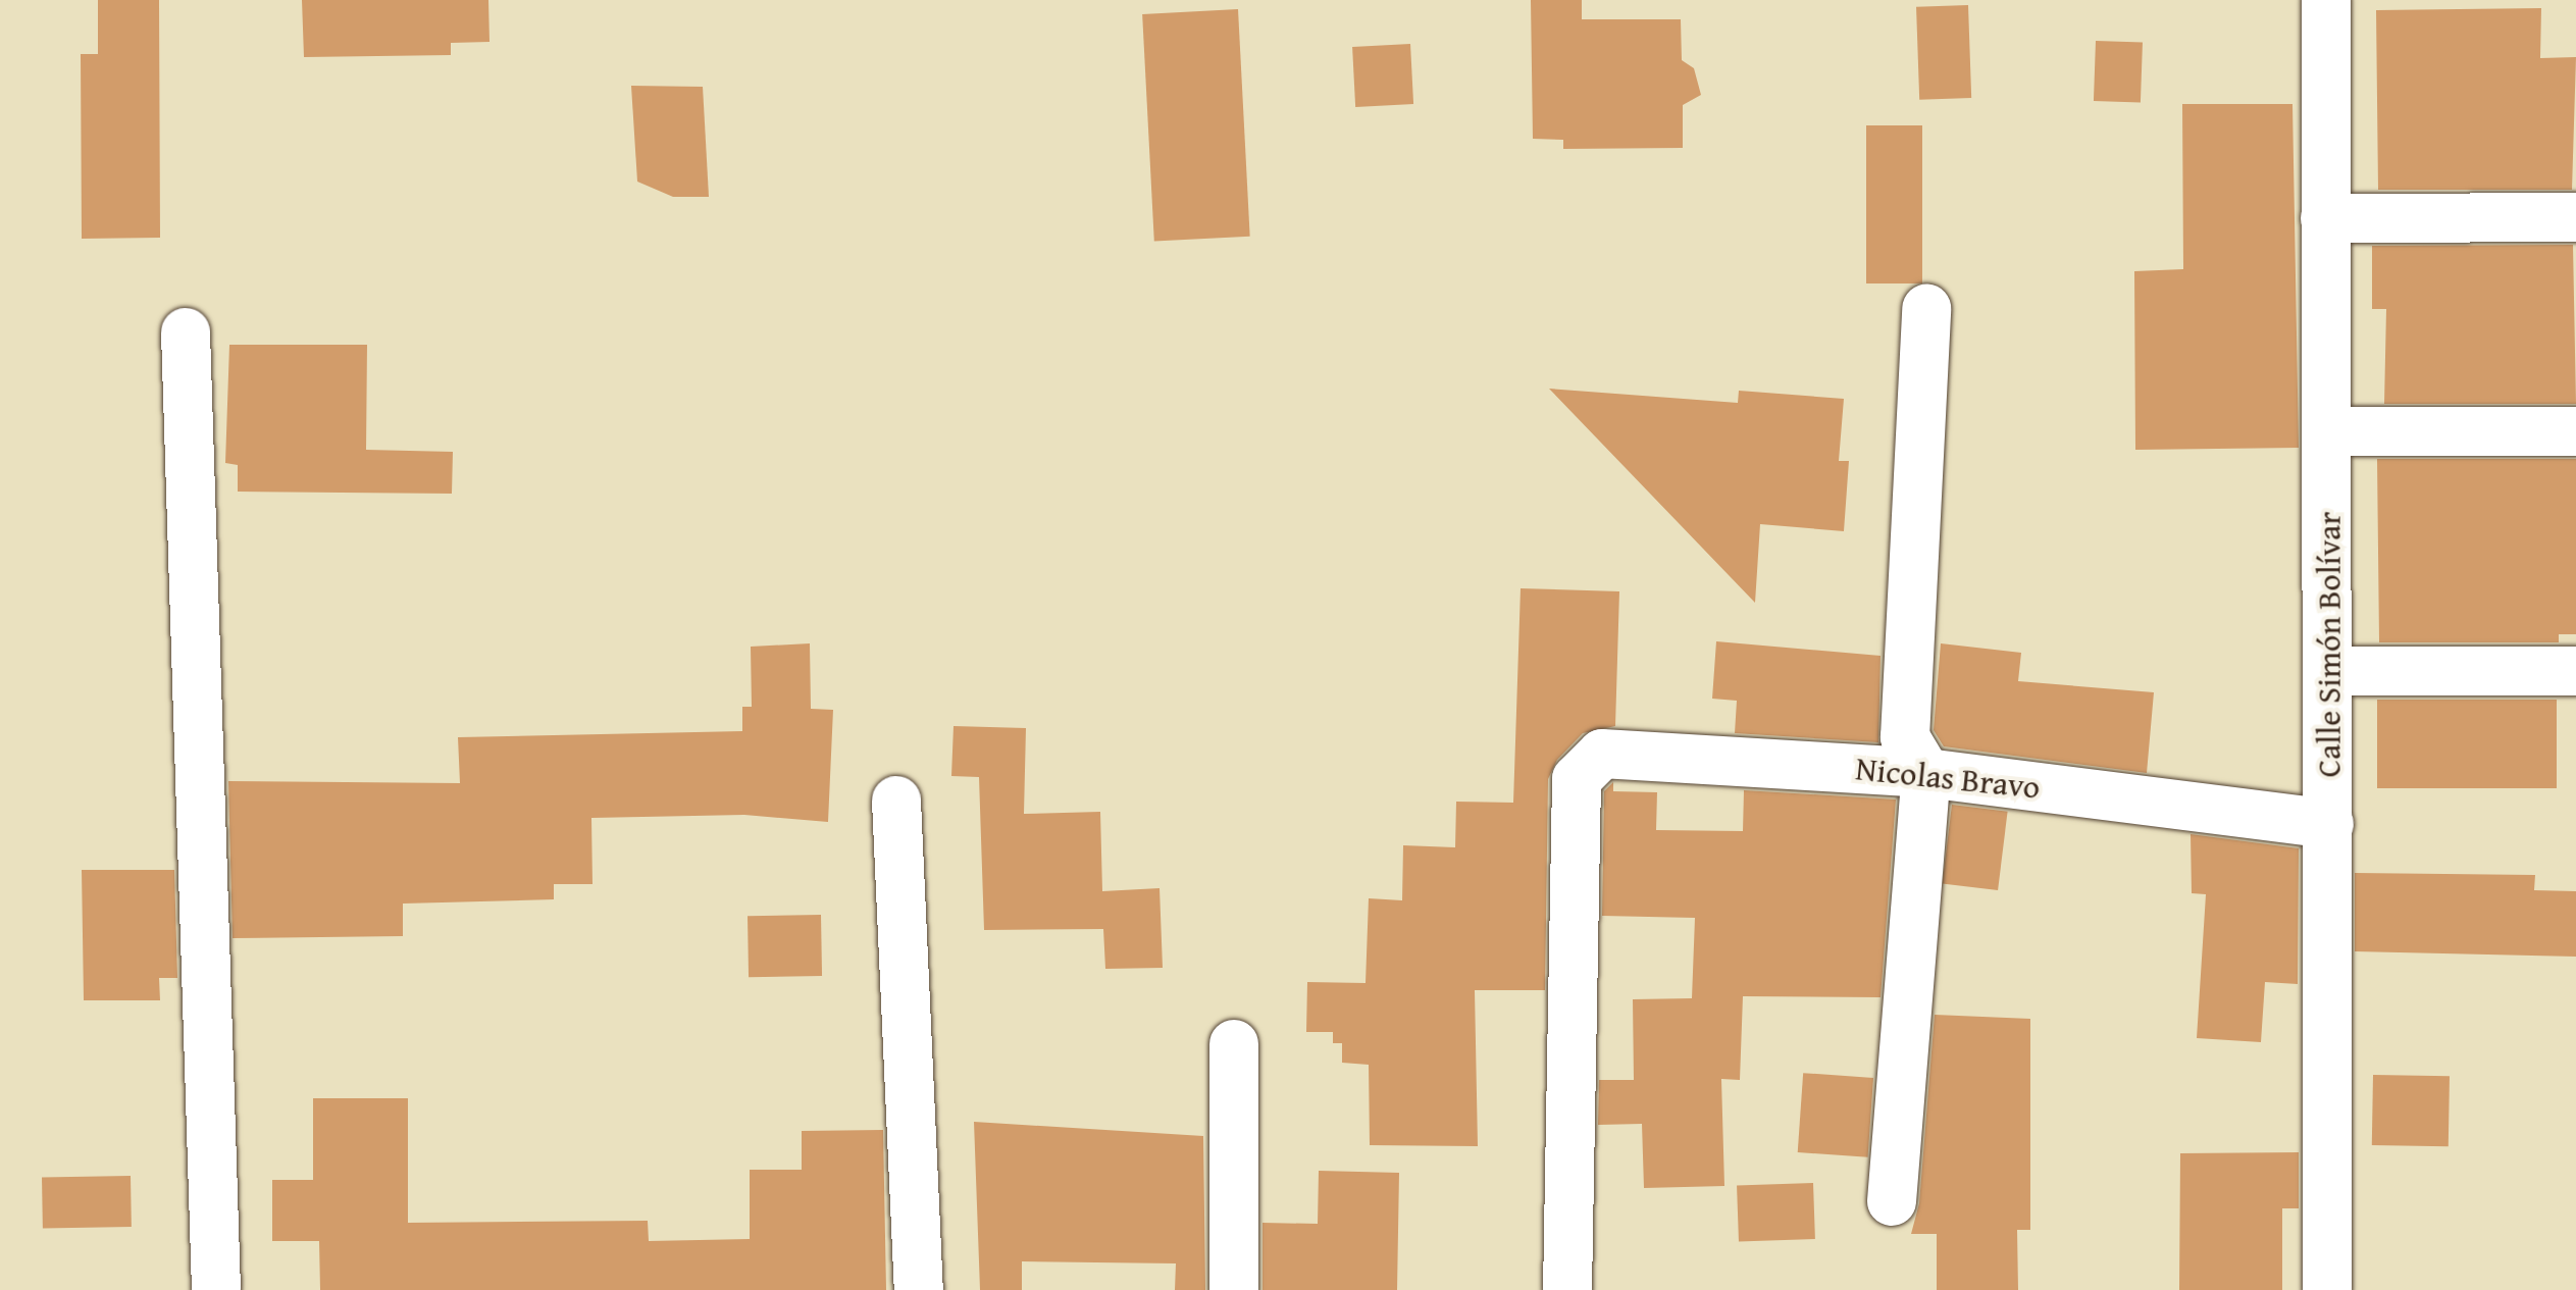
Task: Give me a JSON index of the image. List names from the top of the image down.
{
  "streets": {
    "street": ["Calle Simón Bolívar", "Nicolas Bravo"]
  },
  "crossings": [
    ["Calle Simón Bolívar", "Nicolas Bravo"]
  ]
}
